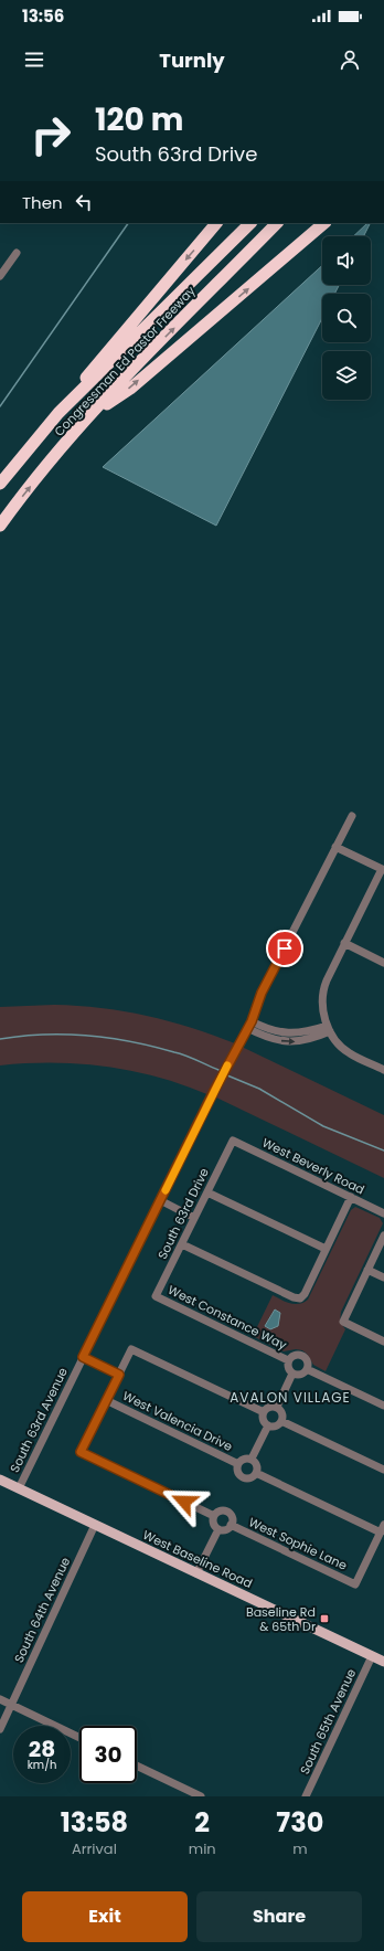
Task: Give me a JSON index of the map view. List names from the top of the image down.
{
  "streets": {
    "highway": ["Congressman Ed Pastor Freeway"],
    "main road": ["West Baseline Road"],
    "street": [
      "West Beverly Road",
      "South 63rd Drive",
      "West Constance Way",
      "South 63rd Avenue",
      "West Valencia Drive",
      "West Sophie Lane",
      "South 64th Avenue",
      "South 65th Avenue"
    ]
  },
  "crossings": [
    ["West Beverly Road", "South 63rd Drive"],
    ["South 63rd Drive", "West Constance Way"],
    ["South 63rd Avenue", "West Valencia Drive"],
    ["South 63rd Avenue", "West Baseline Road"],
    ["West Valencia Drive", "West Sophie Lane"],
    ["West Baseline Road", "South 64th Avenue"],
    ["West Baseline Road", "South 65th Avenue"]
  ],
  "districts": ["AVALON VILLAGE"],
  "places": {
    "transit": ["Baseline Rd & 65th Dr"]
  },
  "page": {
    "status": "13:56",
    "header": "Turnly",
    "turn": ["120 m", "South 63rd Drive"],
    "then": "Then",
    "speed": "28 km/h",
    "limit": "30",
    "eta": [
      "13:58",
      "Arrival",
      "2",
      "min",
      "730",
      "m"
    ],
    "buttons": ["Exit", "Share"]
  }
}
